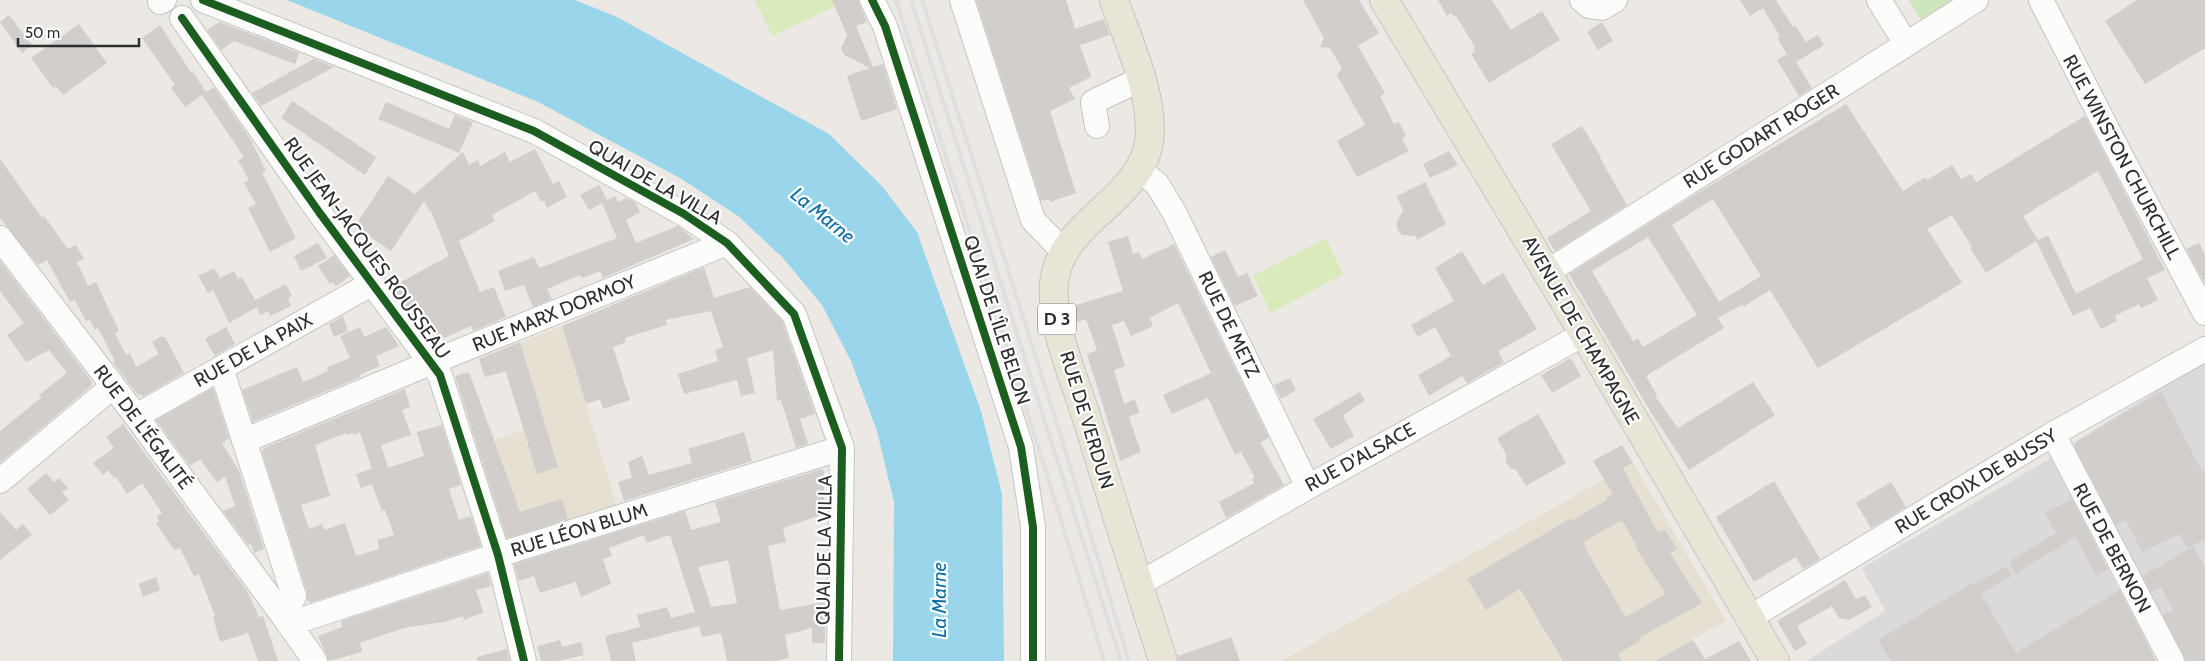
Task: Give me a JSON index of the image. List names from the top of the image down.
{
  "streets": {
    "main road": ["D 3", "AVENUE DE CHAMPAGNE", "RUE DE VERDUN"],
    "street": [
      "RUE GODART ROGER",
      "RUE WINSTON CHURCHILL",
      "QUAI DE LA VILLA",
      "RUE JEAN-JACQUES ROUSSEAU",
      "RUE MARX DORMOY",
      "QUAI DE L'ÎLE BELON",
      "RUE DE METZ",
      "RUE DE LA PAIX",
      "RUE DE L'ÉGALITÉ",
      "RUE D'ALSACE",
      "RUE CROIX DE BUSSY",
      "RUE LÉON BLUM",
      "RUE DE BERNON"
    ]
  },
  "crossings": [
    ["RUE GODART ROGER", "AVENUE DE CHAMPAGNE"],
    ["QUAI DE LA VILLA", "RUE MARX DORMOY"],
    ["QUAI DE LA VILLA", "RUE LÉON BLUM"],
    ["RUE JEAN-JACQUES ROUSSEAU", "RUE MARX DORMOY"],
    ["RUE JEAN-JACQUES ROUSSEAU", "RUE DE LA PAIX"],
    ["RUE JEAN-JACQUES ROUSSEAU", "RUE LÉON BLUM"],
    ["RUE DE METZ", "RUE DE VERDUN"],
    ["RUE DE METZ", "RUE D'ALSACE"],
    ["AVENUE DE CHAMPAGNE", "RUE D'ALSACE"],
    ["AVENUE DE CHAMPAGNE", "RUE CROIX DE BUSSY"],
    ["RUE DE LA PAIX", "RUE DE L'ÉGALITÉ"],
    ["RUE DE VERDUN", "RUE D'ALSACE"],
    ["RUE DE L'ÉGALITÉ", "RUE LÉON BLUM"],
    ["RUE CROIX DE BUSSY", "RUE DE BERNON"]
  ],
  "water": ["La Marne"],
  "scale_bar": "50 m"
}
